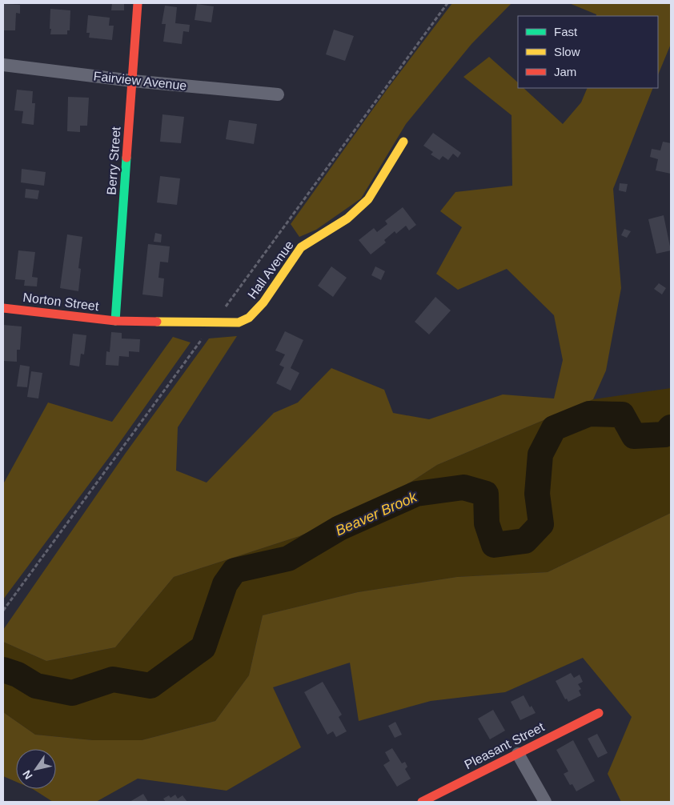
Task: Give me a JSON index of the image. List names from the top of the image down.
{
  "streets": {
    "street": [
      "Fairview Avenue",
      "Berry Street",
      "Hall Avenue",
      "Norton Street",
      "Pleasant Street"
    ]
  },
  "crossings": [
    ["Fairview Avenue", "Berry Street"],
    ["Berry Street", "Hall Avenue"],
    ["Berry Street", "Norton Street"],
    ["Hall Avenue", "Norton Street"]
  ],
  "water": ["Beaver Brook"],
  "legend": ["Fast", "Slow", "Jam"],
  "north": "bottom left"
}
